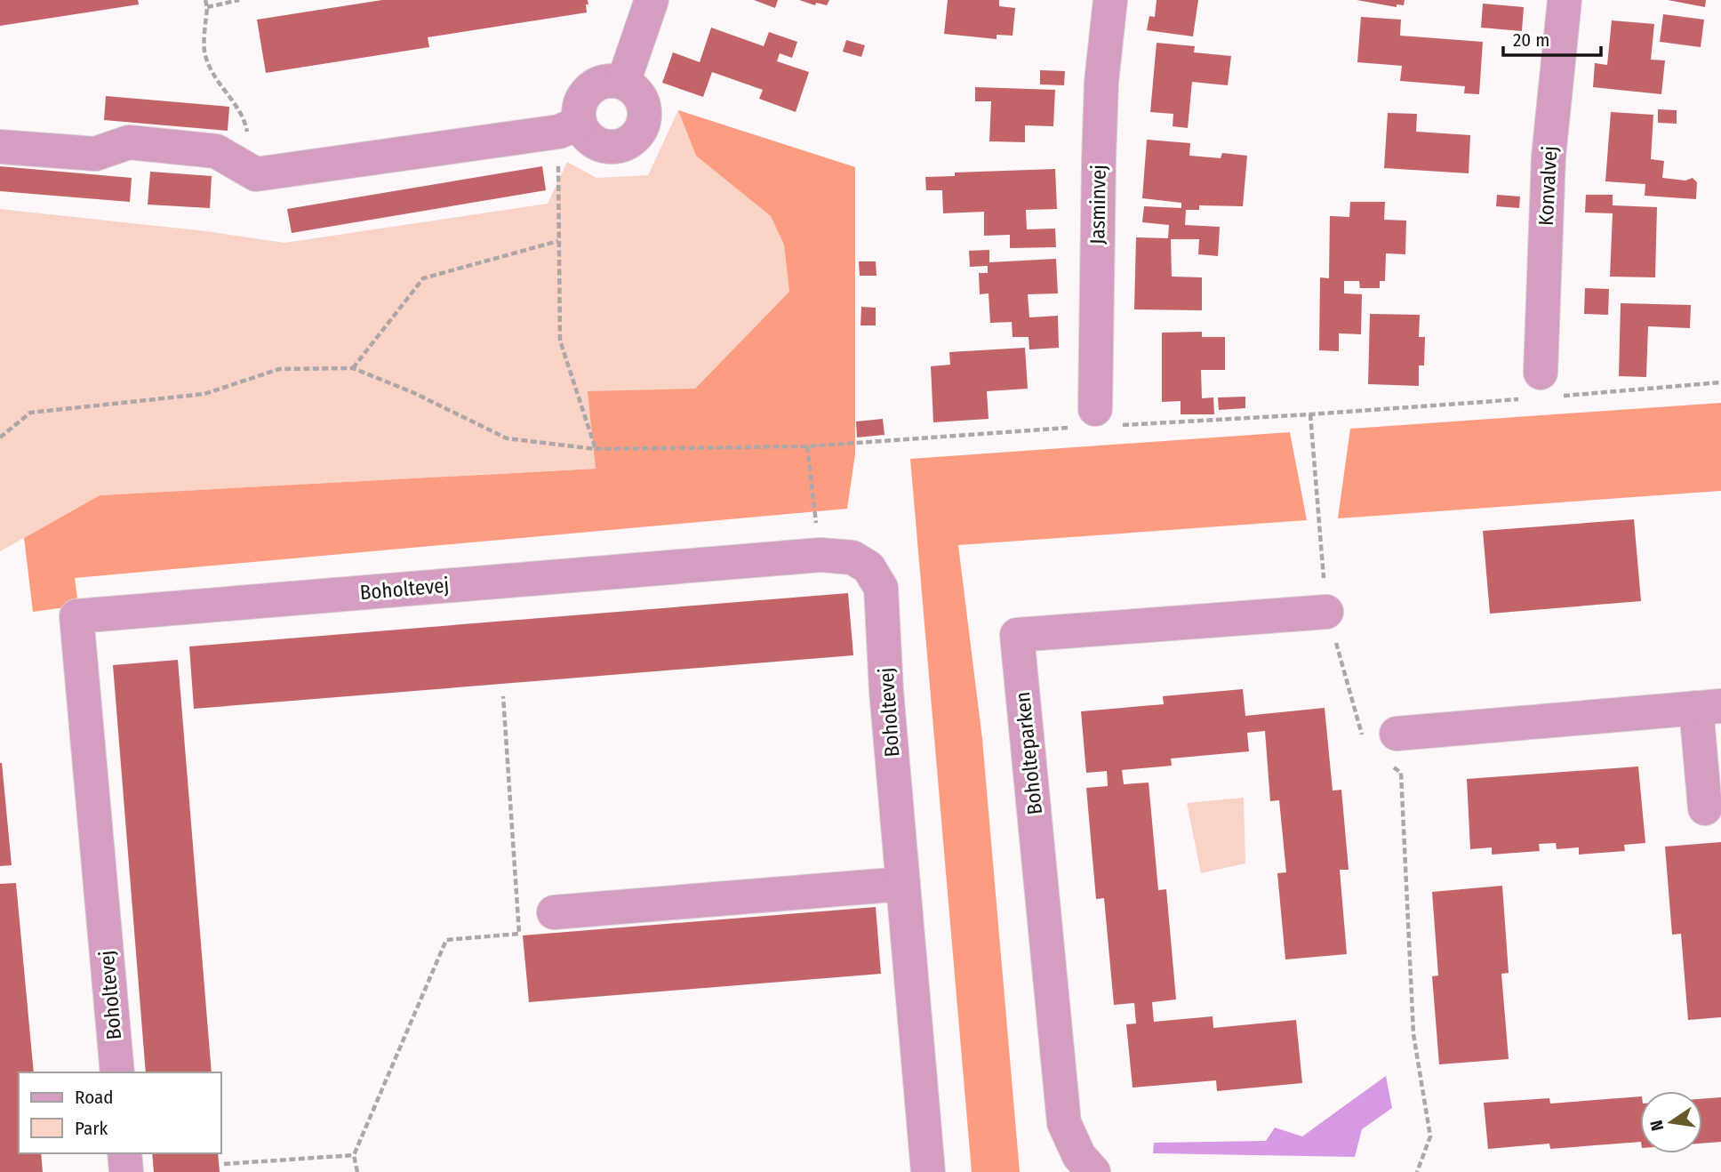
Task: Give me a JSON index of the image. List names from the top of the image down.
{
  "streets": {
    "street": [
      "Konvalvej",
      "Jasminvej",
      "Boholtevej",
      "Boholteparken"
    ]
  },
  "legend": ["Road", "Park"],
  "scale_bar": "20 m",
  "north": "left"
}
